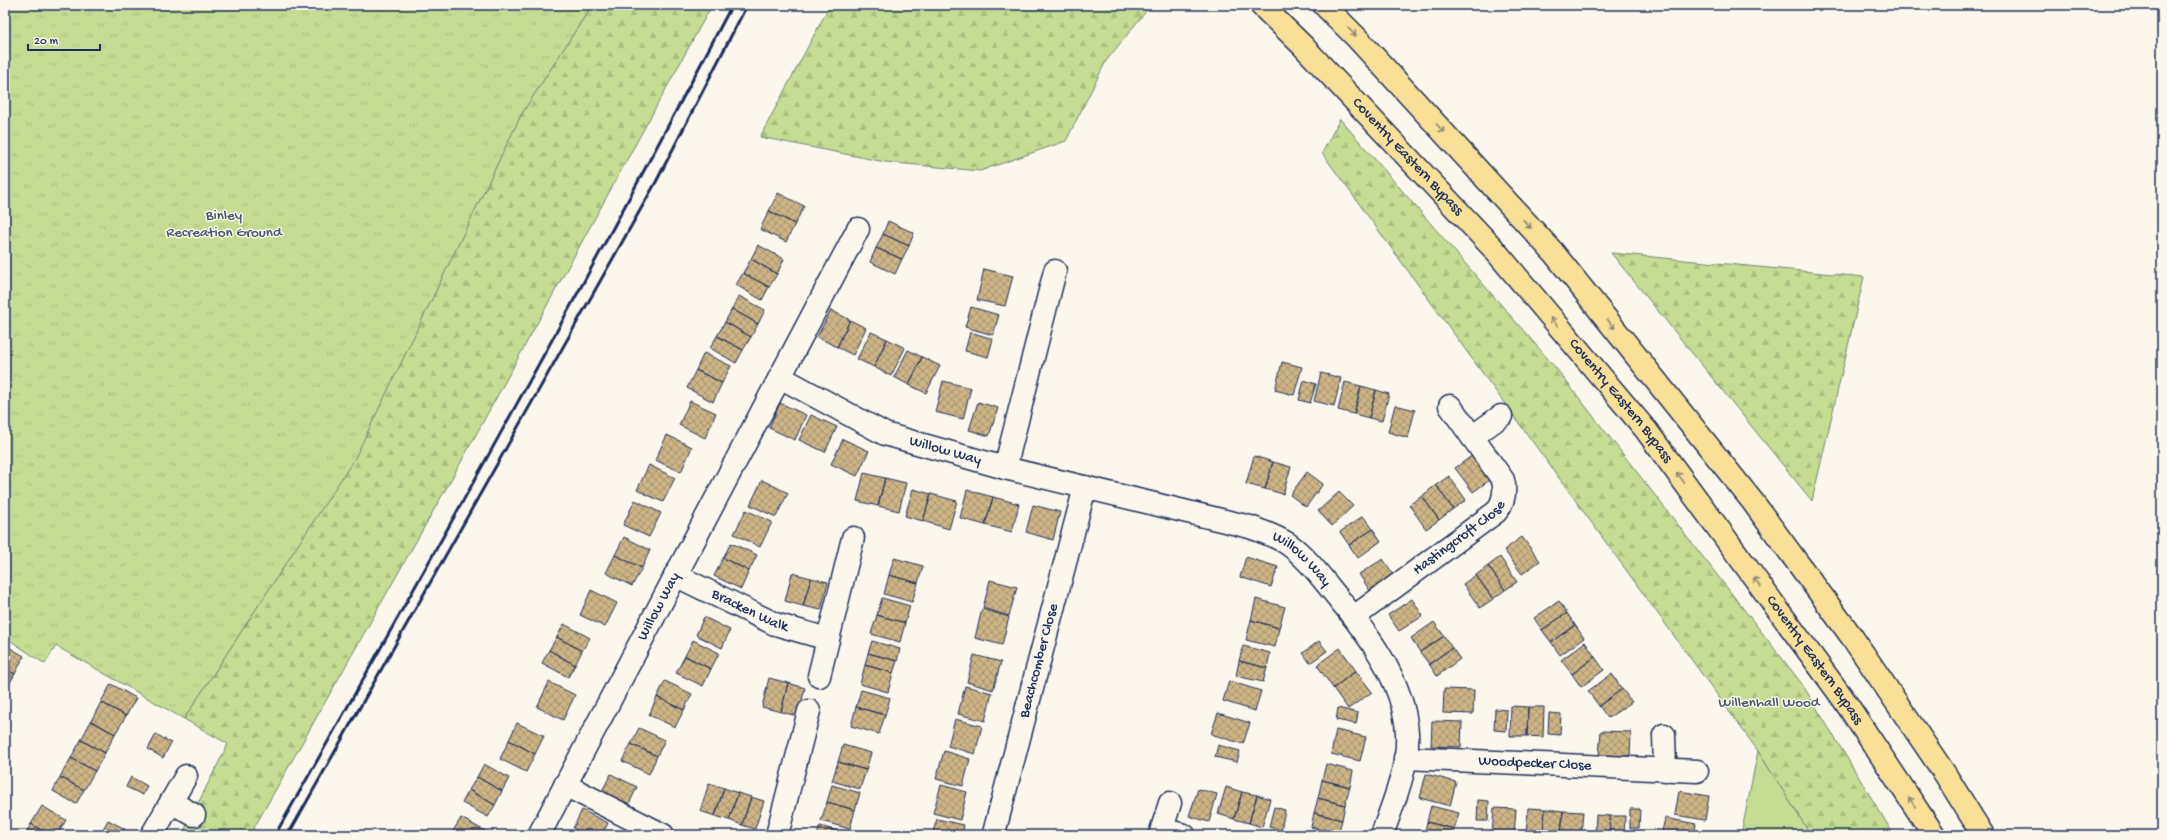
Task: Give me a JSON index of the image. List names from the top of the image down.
{
  "streets": {
    "highway": ["Coventry Eastern Bypass"],
    "street": [
      "Willow Way",
      "Hastingcroft Close",
      "Bracken Walk",
      "Beachcomber Close",
      "Woodpecker Close"
    ]
  },
  "crossings": [
    ["Willow Way", "Hastingcroft Close"],
    ["Willow Way", "Bracken Walk"],
    ["Willow Way", "Beachcomber Close"],
    ["Willow Way", "Woodpecker Close"]
  ],
  "parks": ["Binley Recreation Ground", "Willenhall Wood"],
  "scale_bar": "20 m"
}
